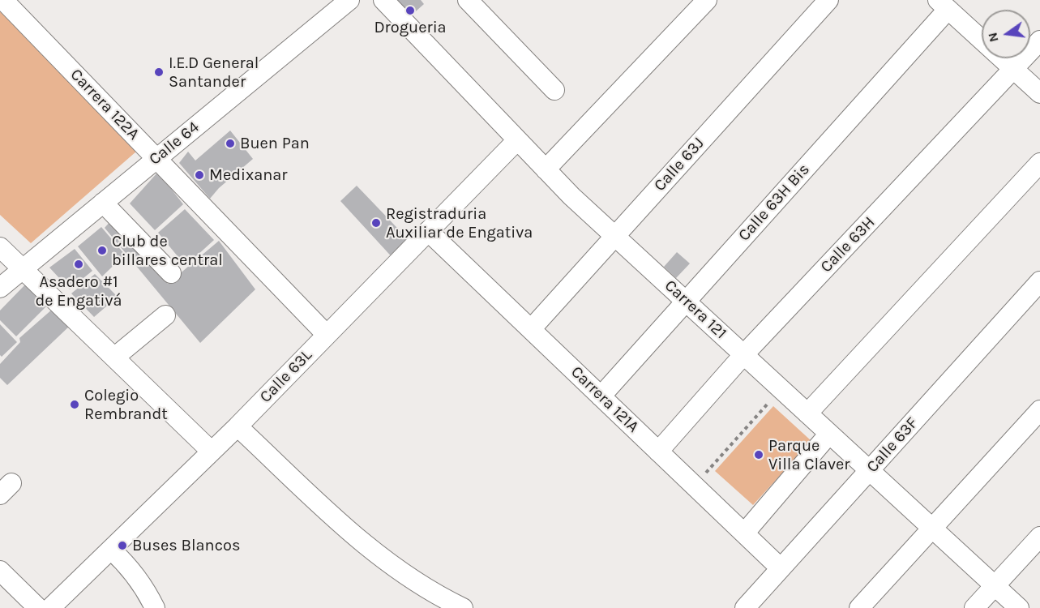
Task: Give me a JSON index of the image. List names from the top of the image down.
{
  "streets": {
    "street": [
      "Carrera 122A",
      "Calle 64",
      "Calle 63J",
      "Calle 63H Bis",
      "Calle 63H",
      "Carrera 121",
      "Calle 63L",
      "Carrera 121A",
      "Calle 63F"
    ]
  },
  "crossings": [
    ["Carrera 122A", "Calle 64"],
    ["Carrera 122A", "Calle 63L"],
    ["Calle 63J", "Carrera 121"],
    ["Calle 63J", "Carrera 121A"],
    ["Calle 63H Bis", "Carrera 121"],
    ["Calle 63H Bis", "Carrera 121A"],
    ["Calle 63H", "Carrera 121"],
    ["Calle 63H", "Carrera 121A"],
    ["Carrera 121", "Calle 63L"],
    ["Carrera 121", "Calle 63F"],
    ["Calle 63L", "Carrera 121A"],
    ["Carrera 121A", "Calle 63F"]
  ],
  "places": [
    "Drogueria",
    "I.E.D General Santander",
    "Buen Pan",
    "Medixanar",
    "Registraduria Auxiliar de Engativa",
    "Club de billares central",
    "Asadero #1 de Engativá",
    "Colegio Rembrandt",
    "Parque Villa Claver",
    "Buses Blancos"
  ],
  "north": "left"
}
